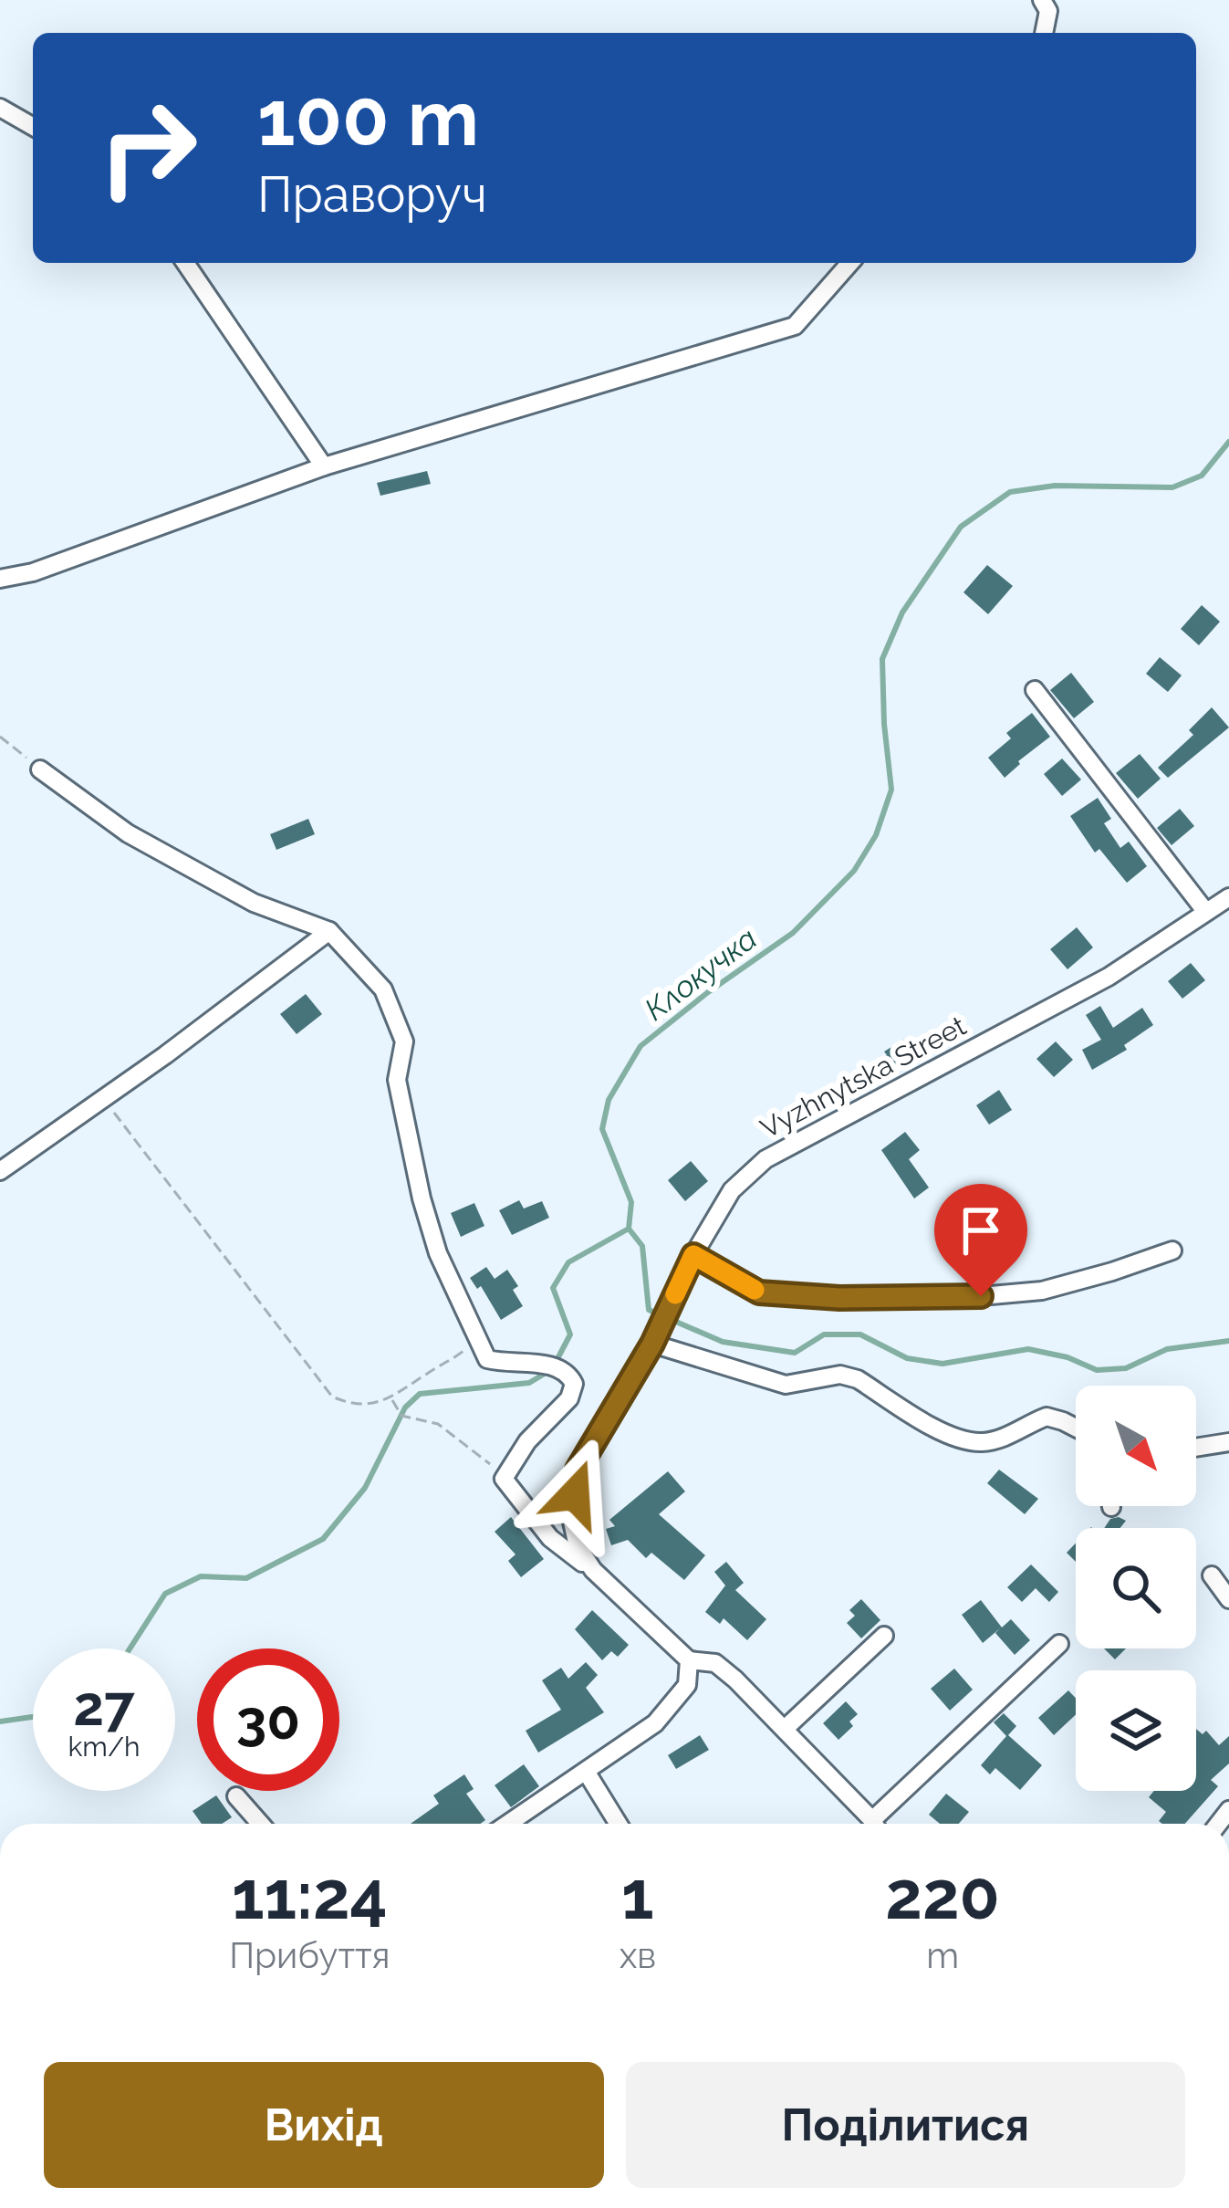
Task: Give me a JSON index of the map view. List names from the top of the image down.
{
  "streets": {
    "street": ["Vyzhnytska Street"]
  },
  "water": ["Клокучка"],
  "north": "bottom right",
  "page": {
    "turn": ["100 m", "Праворуч"],
    "speed": "27 km/h",
    "limit": "30",
    "eta": [
      "11:24",
      "Прибуття",
      "1",
      "хв",
      "220",
      "m"
    ],
    "buttons": ["Вихід", "Поділитися"]
  }
}
